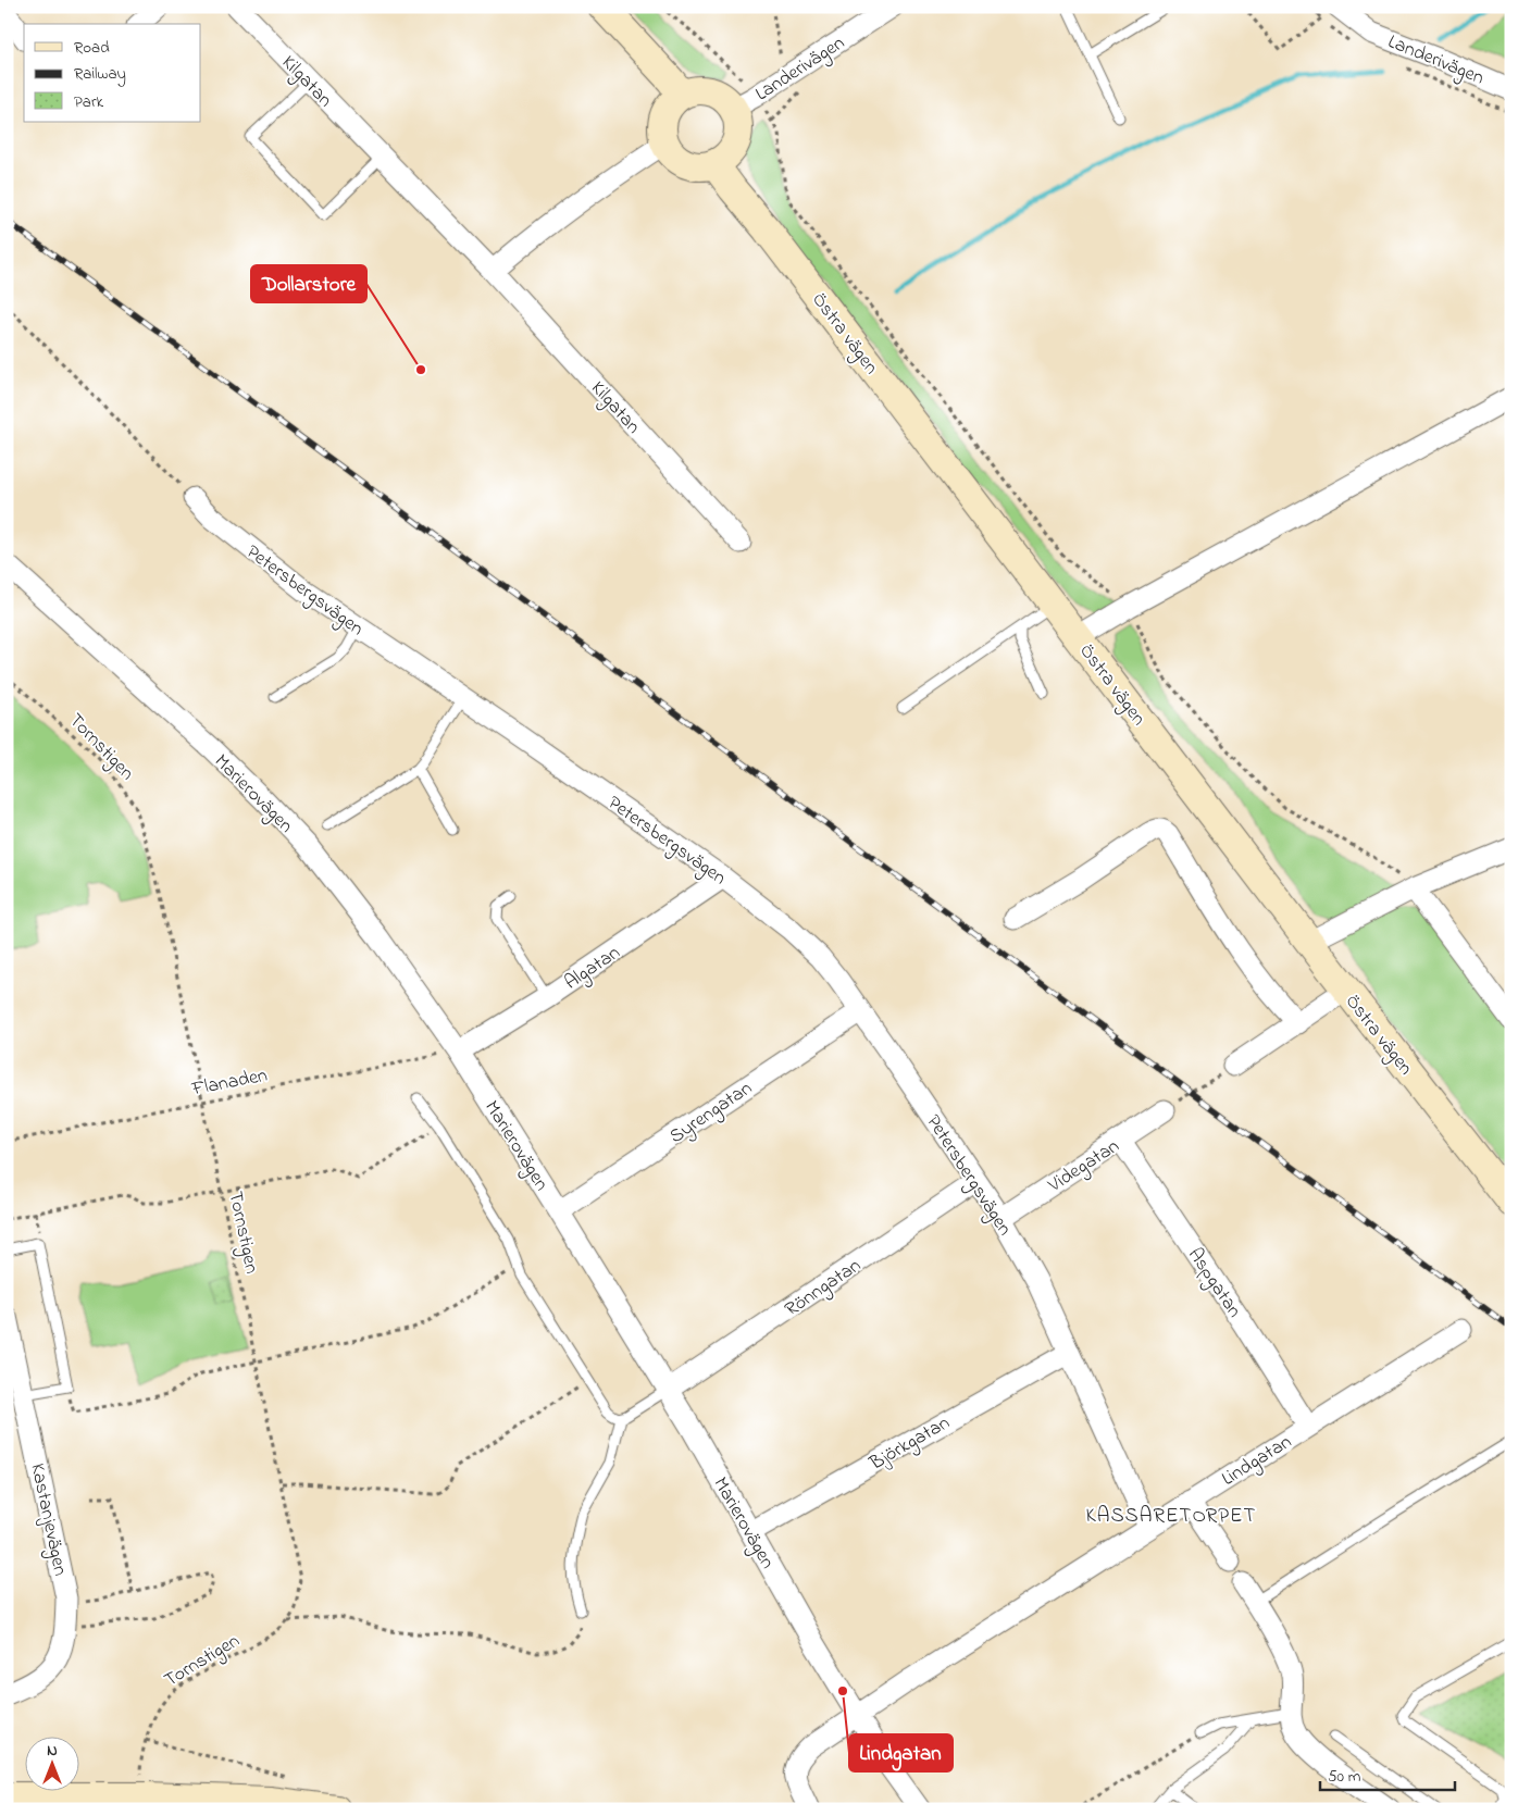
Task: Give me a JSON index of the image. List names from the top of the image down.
{
  "streets": {
    "street": [
      "Landerivägen",
      "Kilgatan",
      "Östra vägen",
      "Petersbergsvägen",
      "Marierovägen",
      "Algatan",
      "Syrengatan",
      "Videgatan",
      "Aspgatan",
      "Rönngatan",
      "Björkgatan",
      "Lindgatan",
      "Kastanjevägen"
    ],
    "path": ["Tornstigen", "Flanaden"]
  },
  "crossings": [
    ["Landerivägen", "Östra vägen"],
    ["Petersbergsvägen", "Algatan"],
    ["Petersbergsvägen", "Syrengatan"],
    ["Petersbergsvägen", "Videgatan"],
    ["Petersbergsvägen", "Rönngatan"],
    ["Petersbergsvägen", "Björkgatan"],
    ["Petersbergsvägen", "Lindgatan"],
    ["Tornstigen", "Flanaden"],
    ["Marierovägen", "Algatan"],
    ["Marierovägen", "Flanaden"],
    ["Marierovägen", "Syrengatan"],
    ["Marierovägen", "Rönngatan"],
    ["Marierovägen", "Björkgatan"],
    ["Marierovägen", "Lindgatan"],
    ["Algatan", "Flanaden"],
    ["Videgatan", "Aspgatan"],
    ["Aspgatan", "Lindgatan"]
  ],
  "districts": ["KASSARETORPET"],
  "places": ["Dollarstore", "Lindgatan"],
  "legend": ["Road", "Railway", "Park"],
  "scale_bar": "50 m",
  "north": "top"
}
